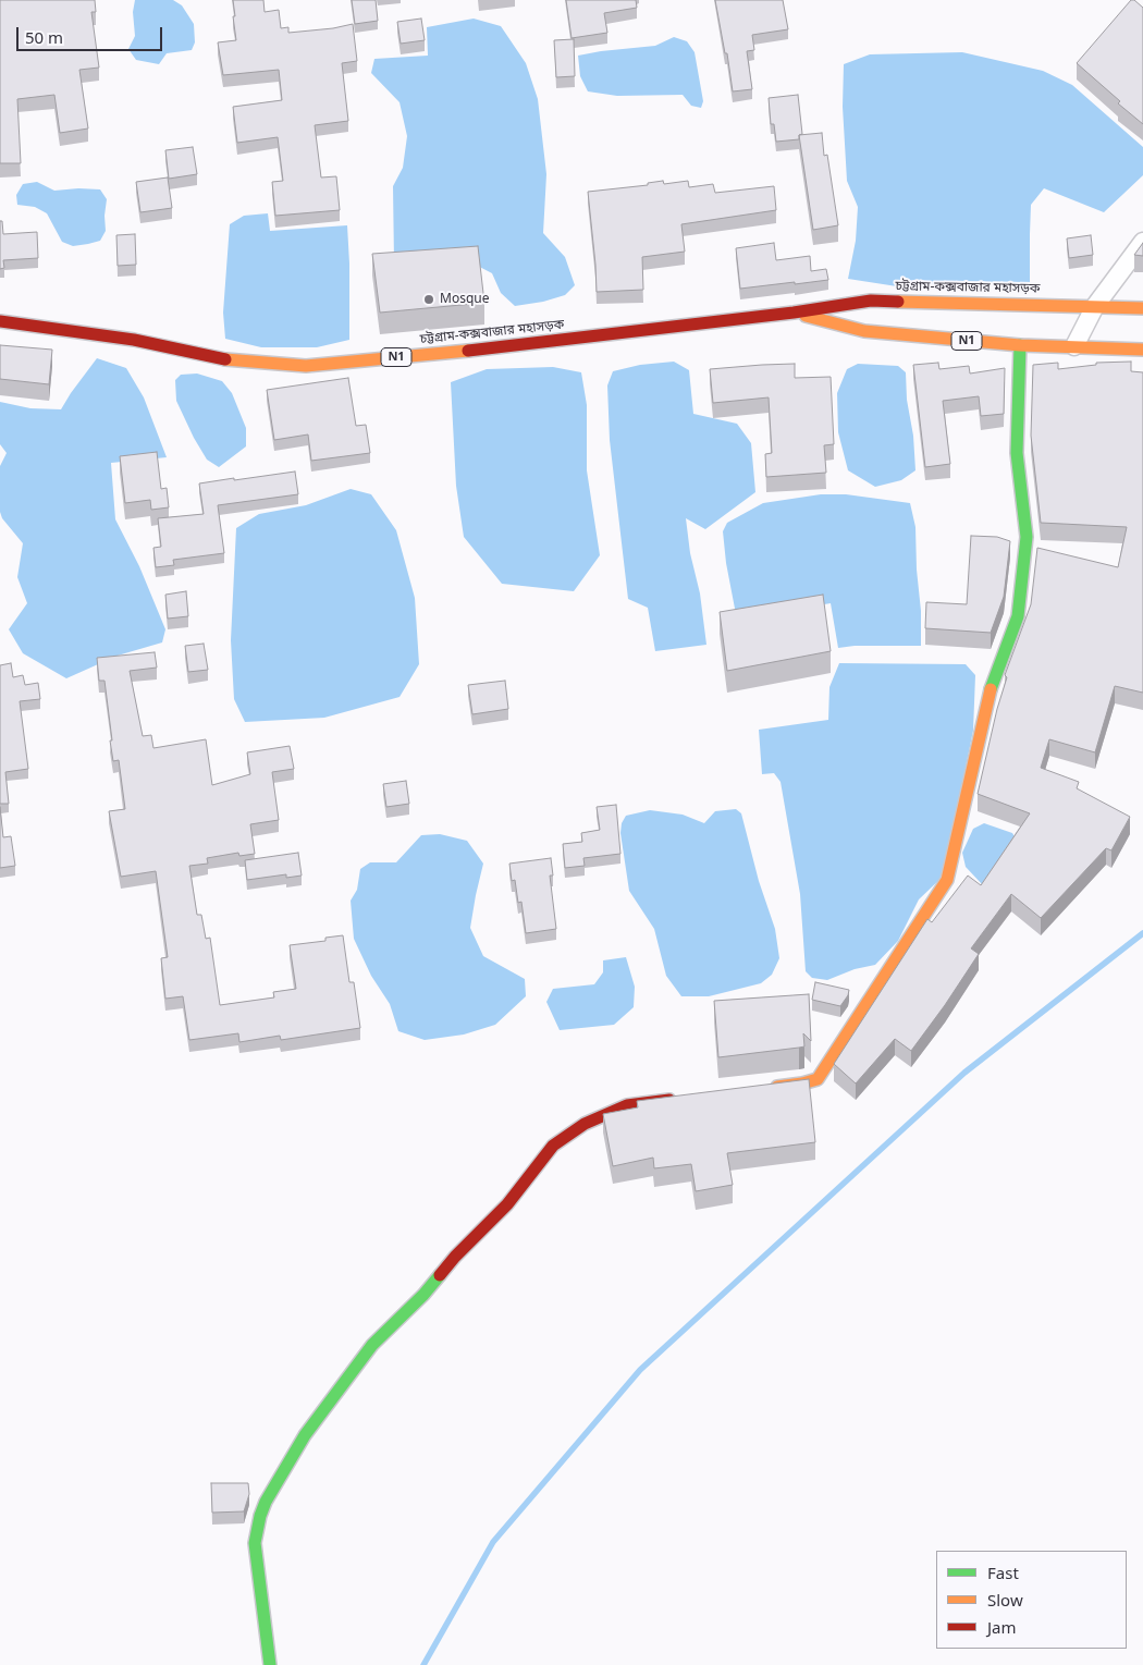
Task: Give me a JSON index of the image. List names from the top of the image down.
{
  "streets": {
    "main road": ["চট্টগ্রাম-কক্সবাজার মহাসড়ক", "N1"]
  },
  "places": ["Mosque"],
  "legend": ["Fast", "Slow", "Jam"],
  "scale_bar": "50 m"
}
